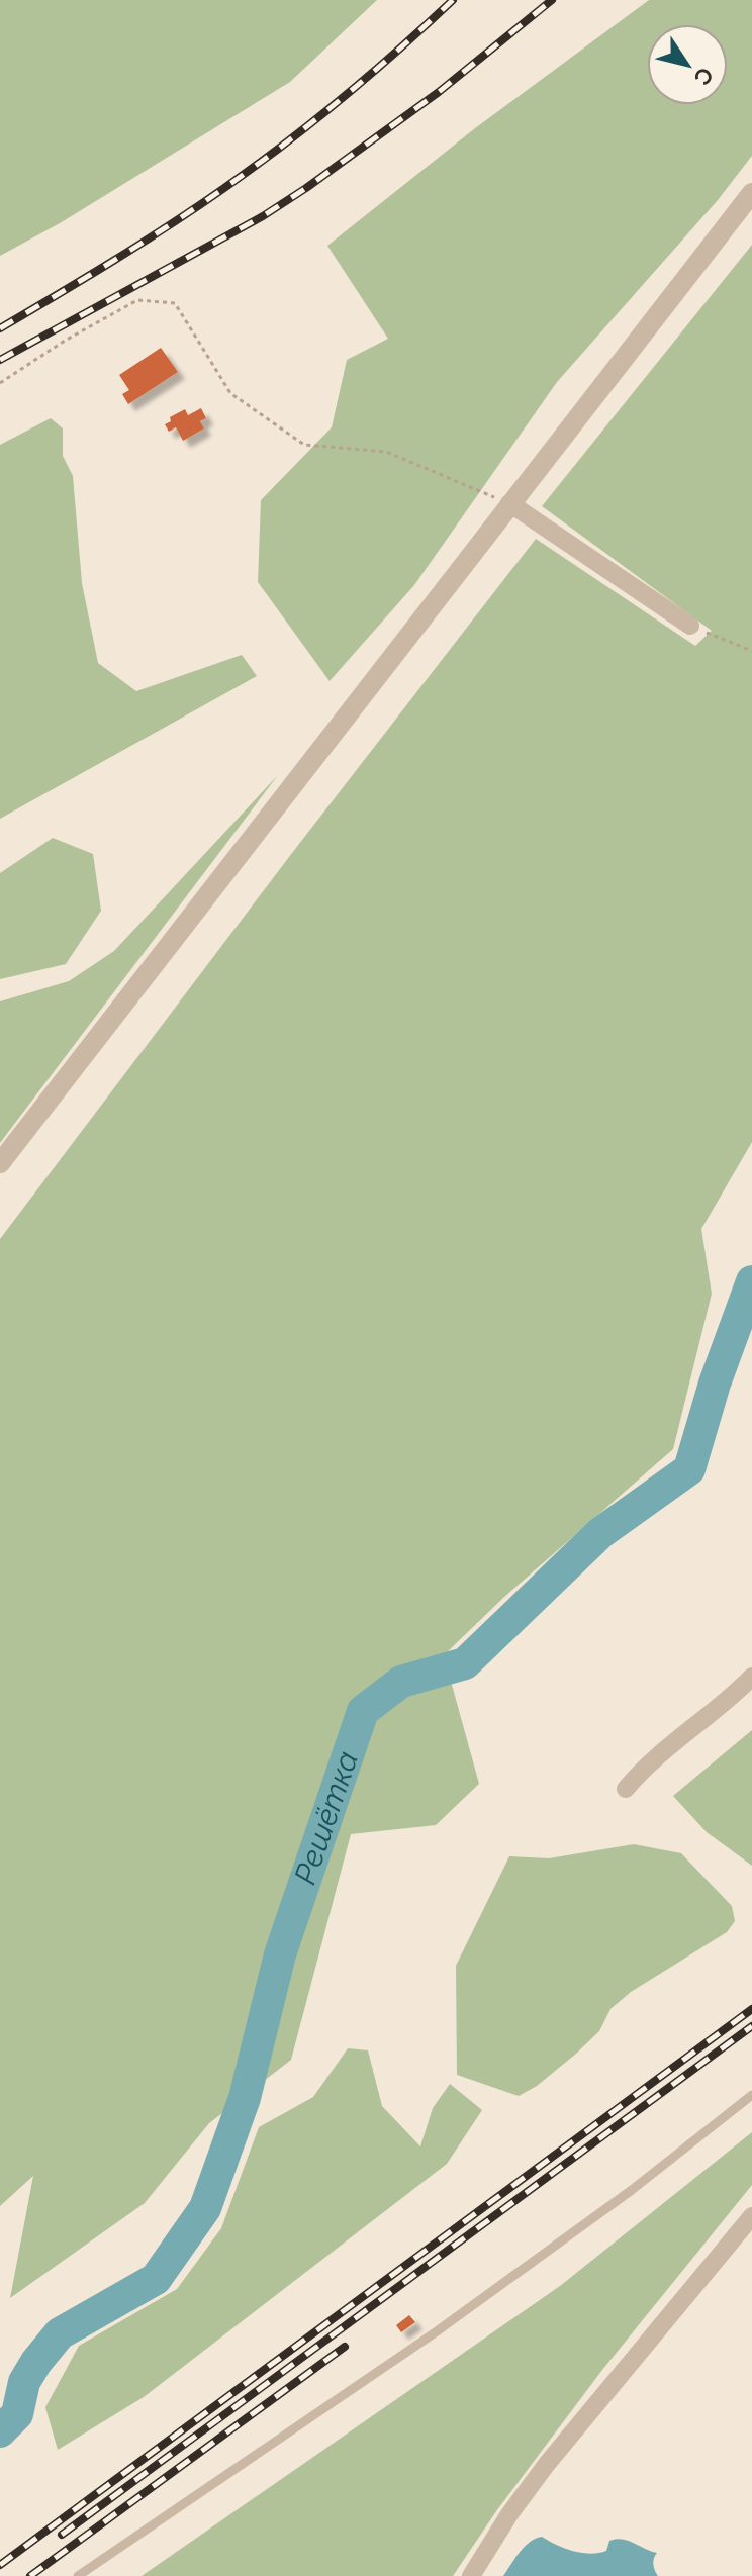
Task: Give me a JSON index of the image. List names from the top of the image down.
{
  "water": ["Решётка"],
  "north": "bottom right"
}
